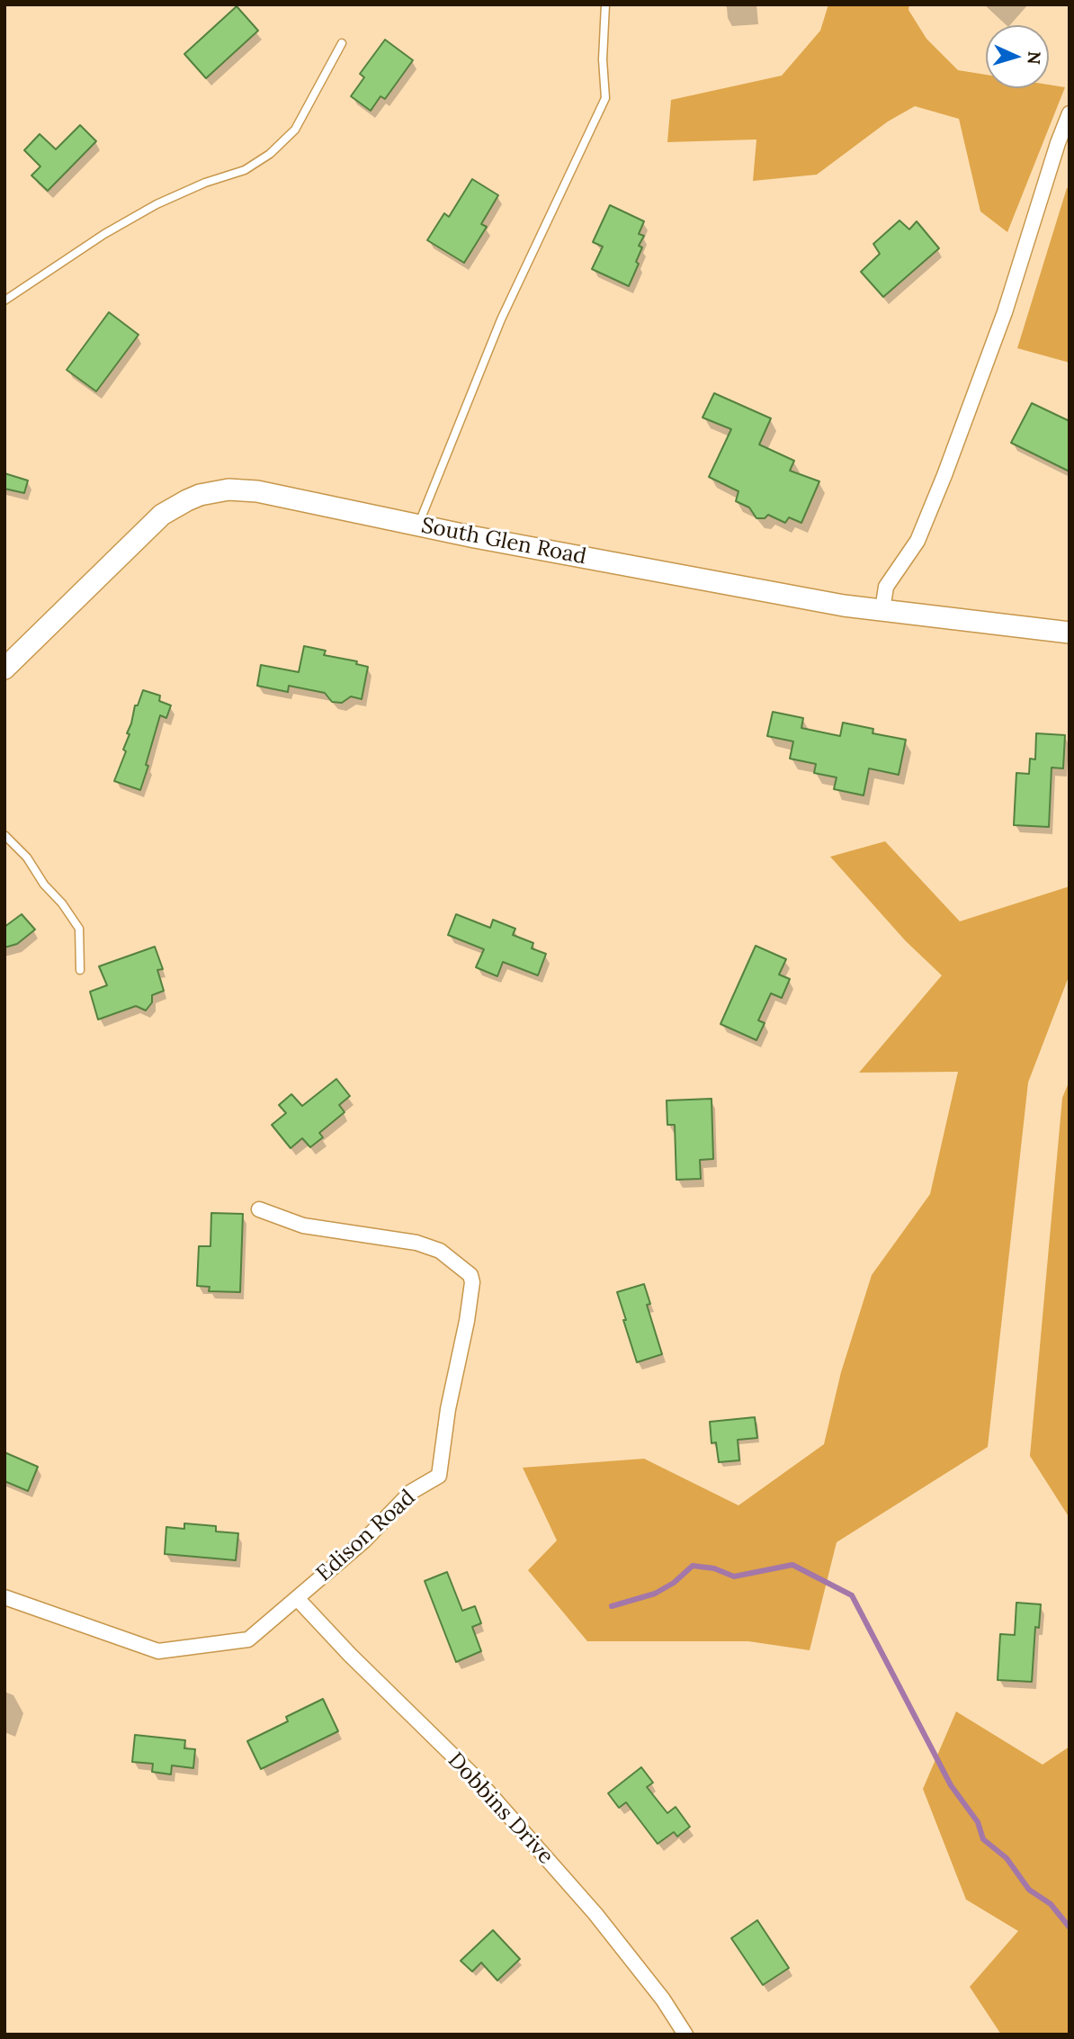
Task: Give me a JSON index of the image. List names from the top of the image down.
{
  "streets": {
    "main road": ["South Glen Road"],
    "street": ["Edison Road", "Dobbins Drive"]
  },
  "crossings": [
    ["Edison Road", "Dobbins Drive"]
  ],
  "north": "right"
}
